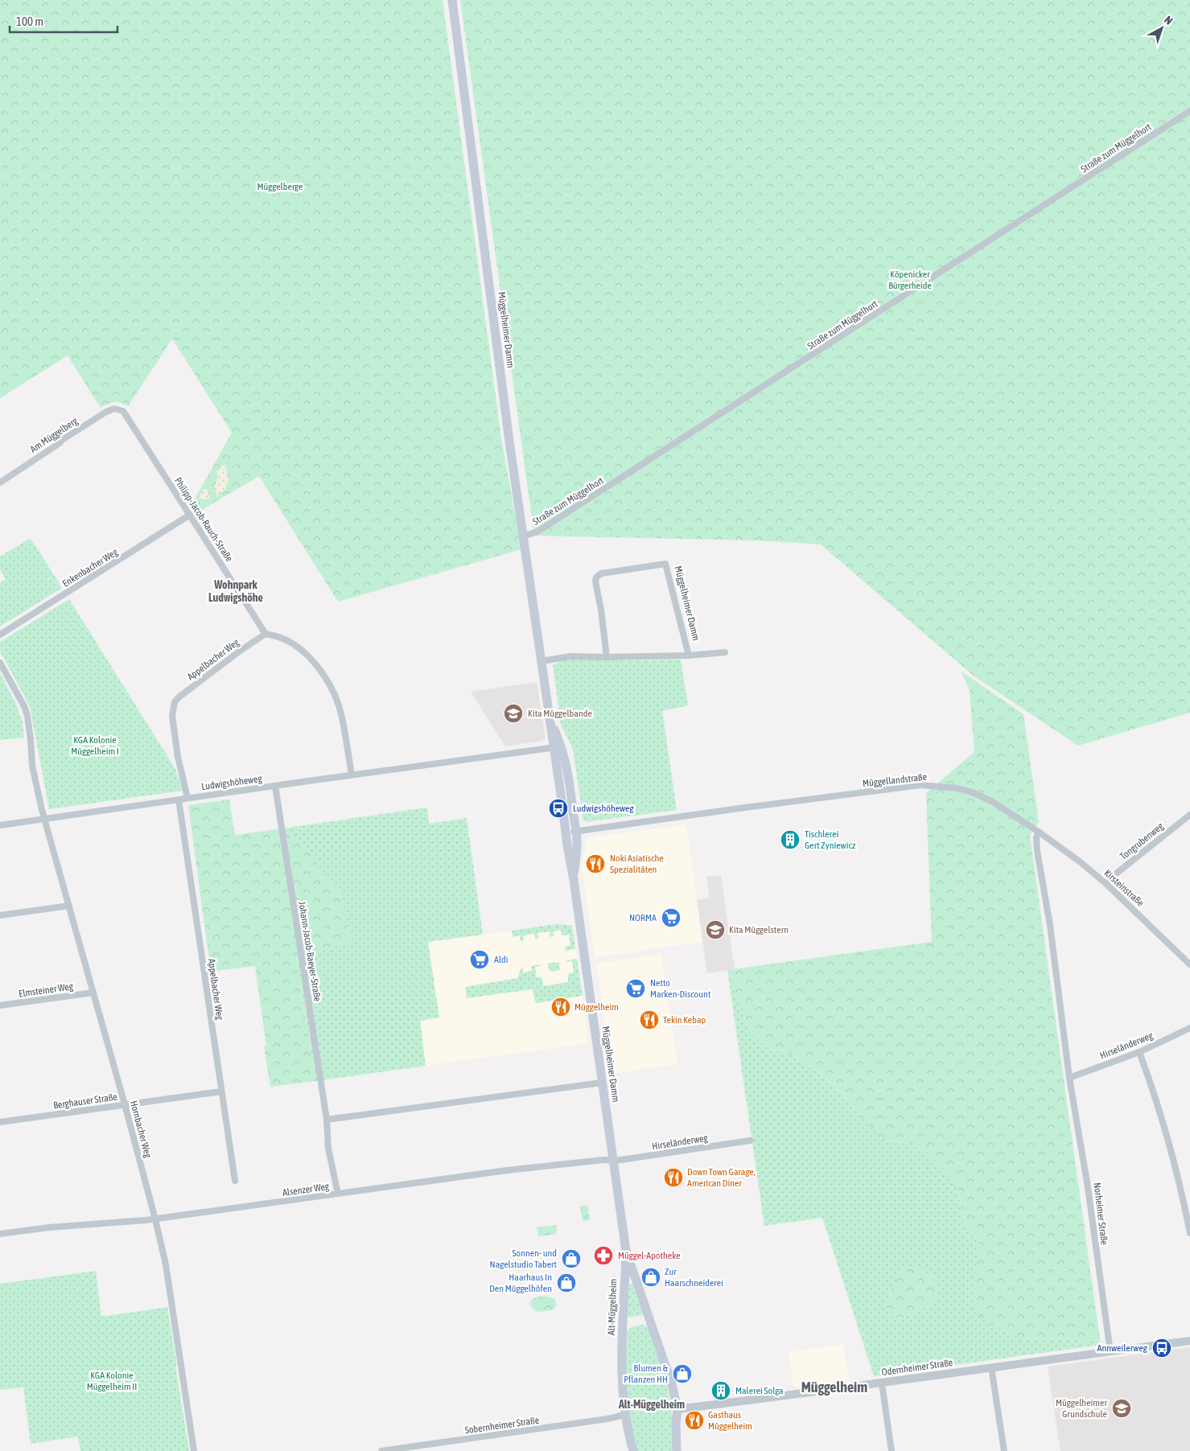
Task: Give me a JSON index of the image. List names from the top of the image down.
{
  "streets": {
    "main road": ["Müggelheimer Damm", "Alt-Müggelheim"],
    "street": [
      "Straße zum Müggelhort",
      "Am Müggelberg",
      "Philipp-Jacob-Rauch-Straße",
      "Enkenbacher Weg",
      "Appelbacher Weg",
      "Müggellandstraße",
      "Ludwigshöheweg",
      "Tongrubenweg",
      "Kirsteinstraße",
      "Johann-Jacob-Baeyer-Straße",
      "Elmsteiner Weg",
      "Hirseländerweg",
      "Berghauser Straße",
      "Hornbacher Weg",
      "Alsenzer Weg",
      "Norheimer Straße",
      "Odernheimer Straße",
      "Sobernheimer Straße"
    ]
  },
  "crossings": [
    ["Straße zum Müggelhort", "Müggelheimer Damm"],
    ["Müggelheimer Damm", "Müggellandstraße"],
    ["Müggelheimer Damm", "Ludwigshöheweg"],
    ["Müggelheimer Damm", "Hirseländerweg"],
    ["Müggelheimer Damm", "Alsenzer Weg"],
    ["Müggelheimer Damm", "Alt-Müggelheim"],
    ["Am Müggelberg", "Philipp-Jacob-Rauch-Straße"],
    ["Philipp-Jacob-Rauch-Straße", "Enkenbacher Weg"],
    ["Philipp-Jacob-Rauch-Straße", "Appelbacher Weg"],
    ["Appelbacher Weg", "Ludwigshöheweg"],
    ["Appelbacher Weg", "Berghauser Straße"],
    ["Müggellandstraße", "Kirsteinstraße"],
    ["Ludwigshöheweg", "Johann-Jacob-Baeyer-Straße"],
    ["Ludwigshöheweg", "Hornbacher Weg"],
    ["Tongrubenweg", "Kirsteinstraße"],
    ["Johann-Jacob-Baeyer-Straße", "Alsenzer Weg"],
    ["Elmsteiner Weg", "Hornbacher Weg"],
    ["Hirseländerweg", "Alsenzer Weg"],
    ["Hirseländerweg", "Norheimer Straße"],
    ["Berghauser Straße", "Hornbacher Weg"],
    ["Hornbacher Weg", "Alsenzer Weg"],
    ["Norheimer Straße", "Odernheimer Straße"],
    ["Alt-Müggelheim", "Sobernheimer Straße"]
  ],
  "districts": ["Wohnpark Ludwigshöhe", "Müggelheim", "Alt-Müggelheim"],
  "parks": [
    "Müggelberge",
    "Köpenicker Bürgerheide",
    "KGA Kolonie Müggelheim I",
    "KGA Kolonie Müggelheim II"
  ],
  "places": {
    "school or university": ["Kita Müggelbande", "Kita Müggelstern", "Müggelheimer Grundschule"],
    "bus stop": ["Ludwigshöheweg", "Annweilerweg"],
    "building": ["Tischlerei Gert Zyniewicz", "Malerei Solga"],
    "restaurant": [
      "Noki Asiatische Spezialitäten",
      "Müggelheim",
      "Tekin Kebap",
      "Down Town Garage, American Diner",
      "Gasthaus Müggelheim"
    ],
    "supermarket": ["NORMA", "Aldi", "Netto Marken-Discount"],
    "pharmacy": ["Müggel-Apotheke"],
    "shop": [
      "Sonnen- und Nagelstudio Tabert",
      "Zur Haarschneiderei",
      "Haarhaus In Den Müggelhöfen",
      "Blumen & Pflanzen HH"
    ]
  },
  "scale_bar": "100 m",
  "north": "top right"
}
